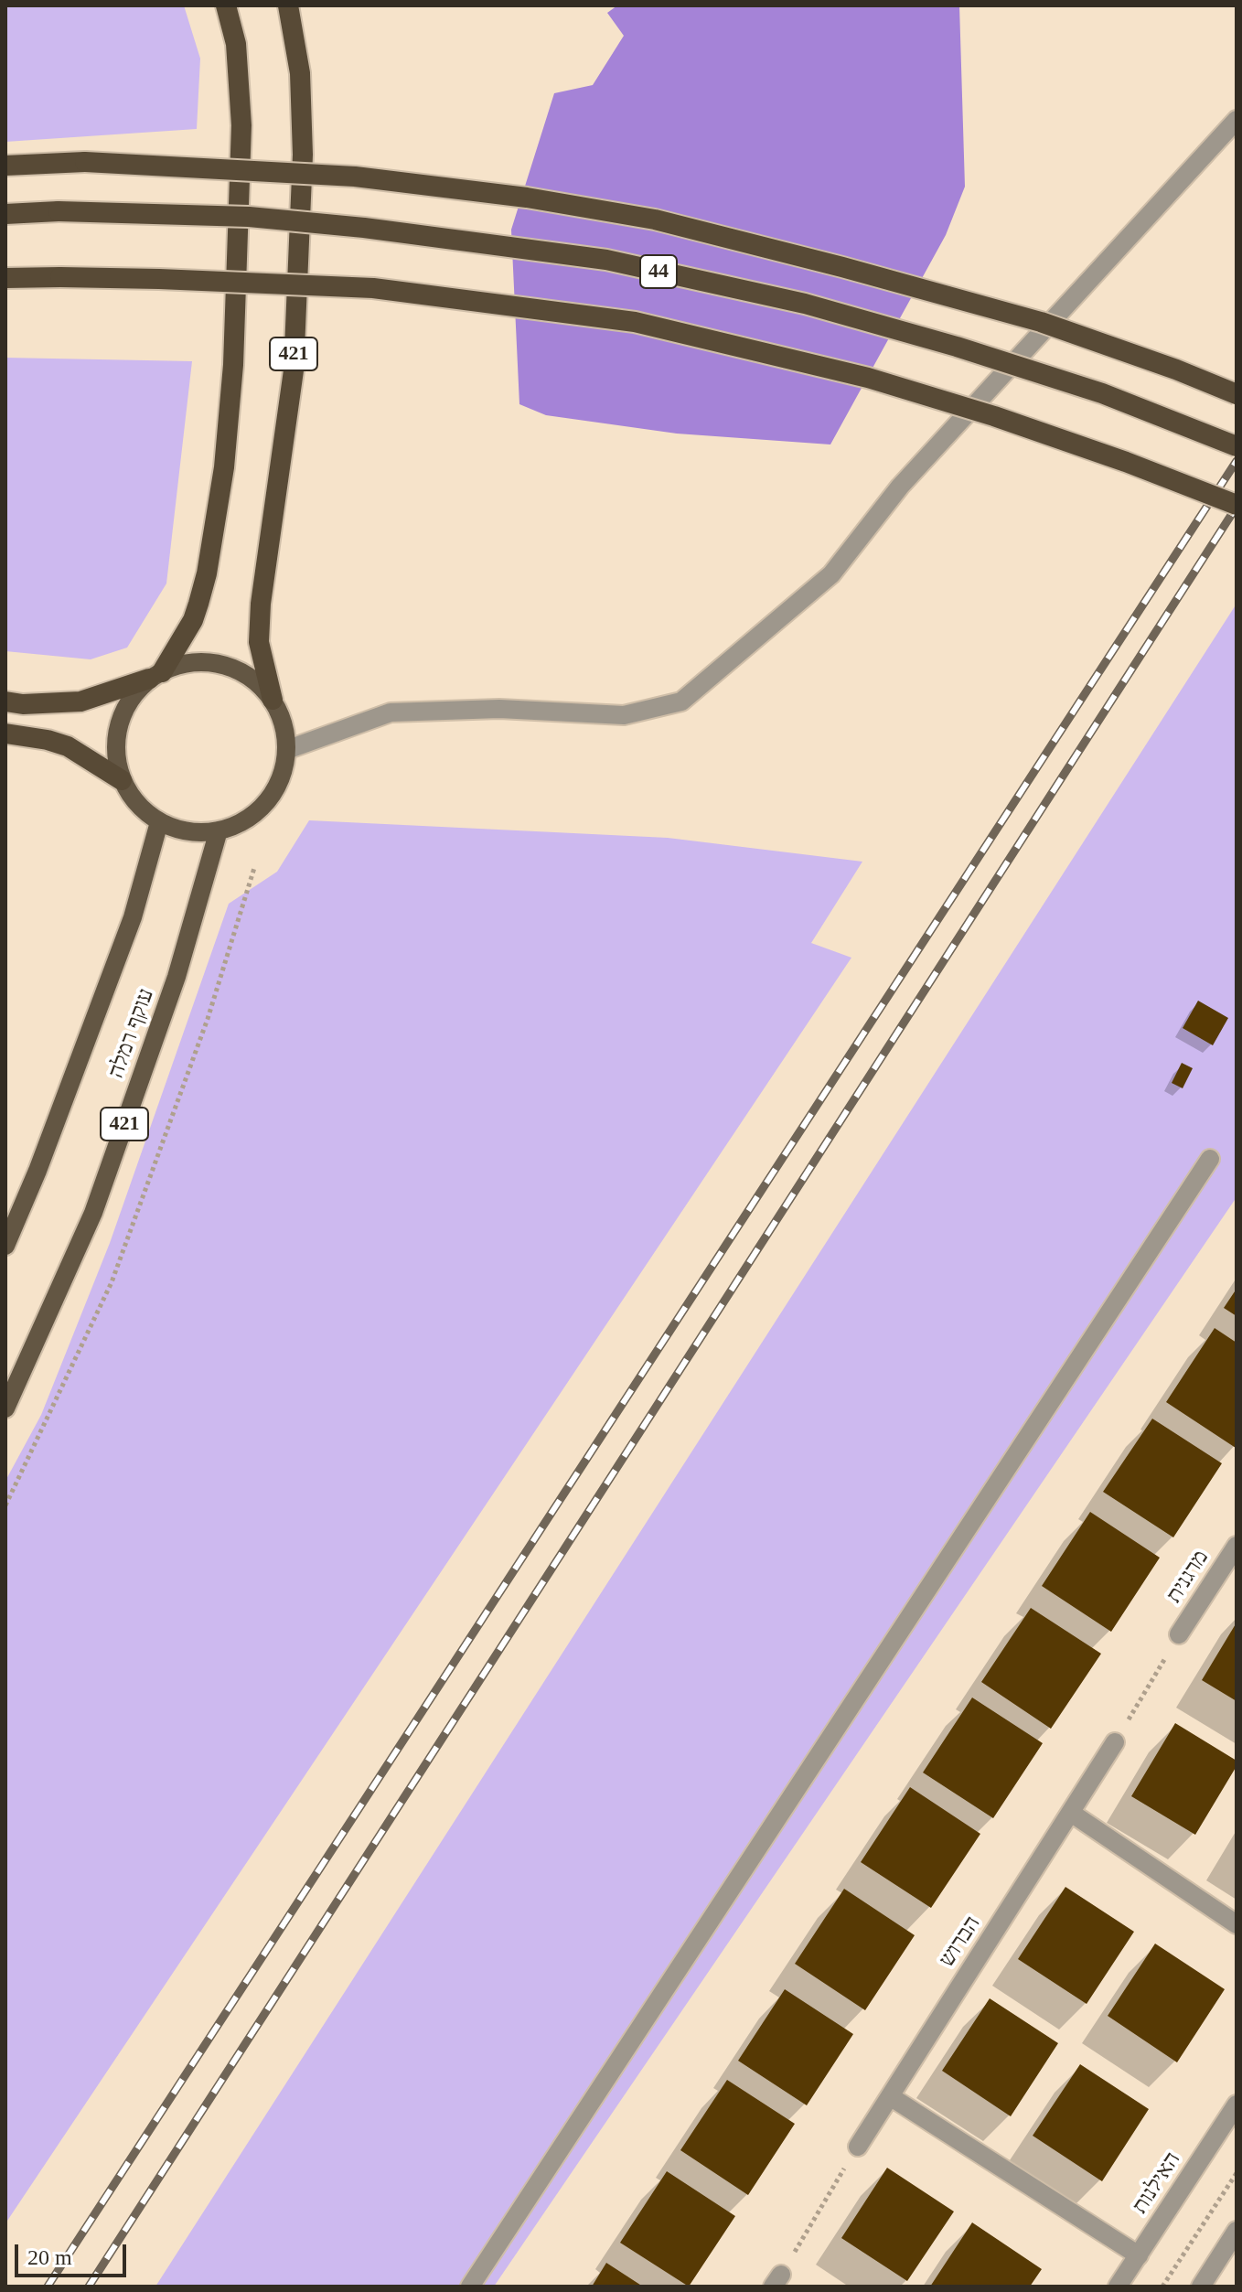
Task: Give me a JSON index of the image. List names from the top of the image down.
{
  "streets": {
    "highway": ["44", "421"],
    "main road": ["עוקף רמלה"],
    "street": ["מרגנית", "הברוש", "האילנות"]
  },
  "crossings": [
    ["421", "עוקף רמלה"]
  ],
  "scale_bar": "20 m"
}
